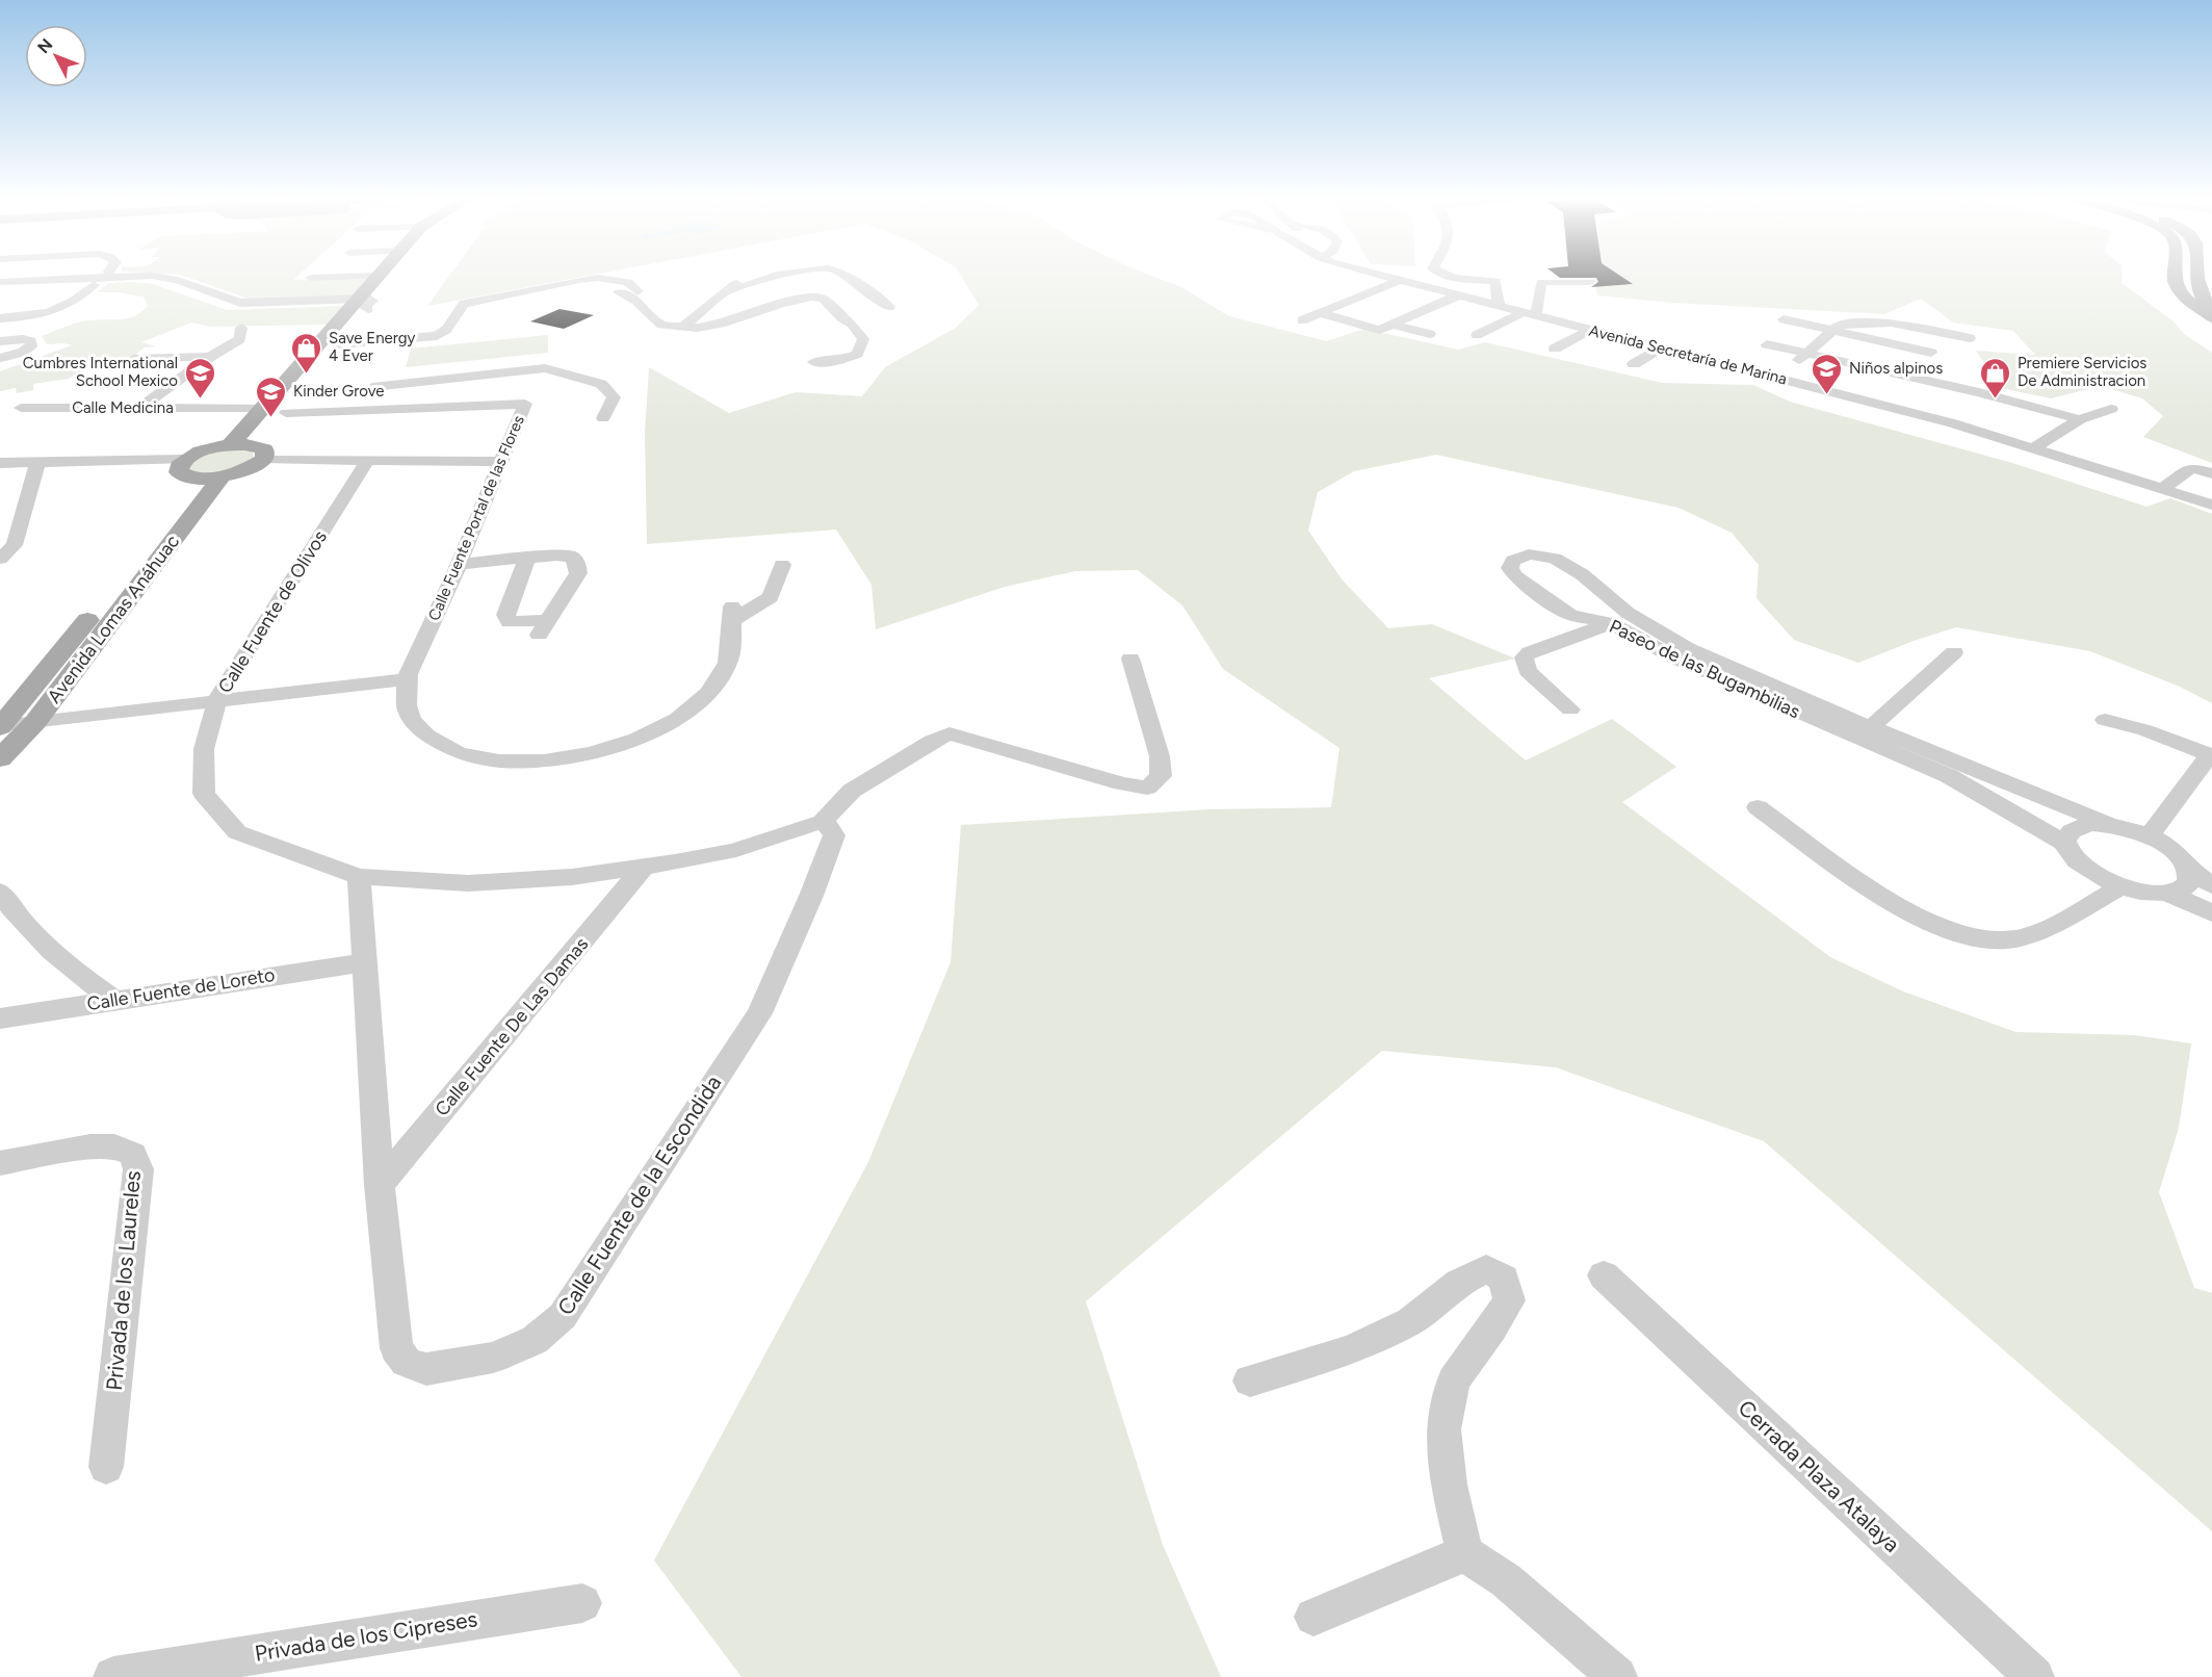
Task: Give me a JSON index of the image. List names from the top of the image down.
{
  "streets": {
    "main road": ["Avenida Lomas Anáhuac"],
    "street": [
      "Avenida Secretaría de Marina",
      "Calle Medicina",
      "Calle Fuente Portal de las Flores",
      "Calle Fuente de Olivos",
      "Paseo de las Bugambilias",
      "Calle Fuente de Loreto",
      "Calle Fuente De Las Damas",
      "Calle Fuente de la Escondida",
      "Privada de los Laureles",
      "Cerrada Plaza Atalaya",
      "Privada de los Cipreses"
    ]
  },
  "crossings": [
    ["Calle Fuente de Olivos", "Calle Fuente De Las Damas"],
    ["Calle Fuente de Olivos", "Calle Fuente de la Escondida"],
    ["Calle Fuente de Loreto", "Calle Fuente de la Escondida"],
    ["Calle Fuente De Las Damas", "Calle Fuente de la Escondida"]
  ],
  "places": {
    "shop": ["Save Energy 4 Ever", "Premiere Servicios De Administracion"],
    "school or university": ["Niños alpinos", "Cumbres International School Mexico", "Kinder Grove"]
  },
  "north": "top left"
}
